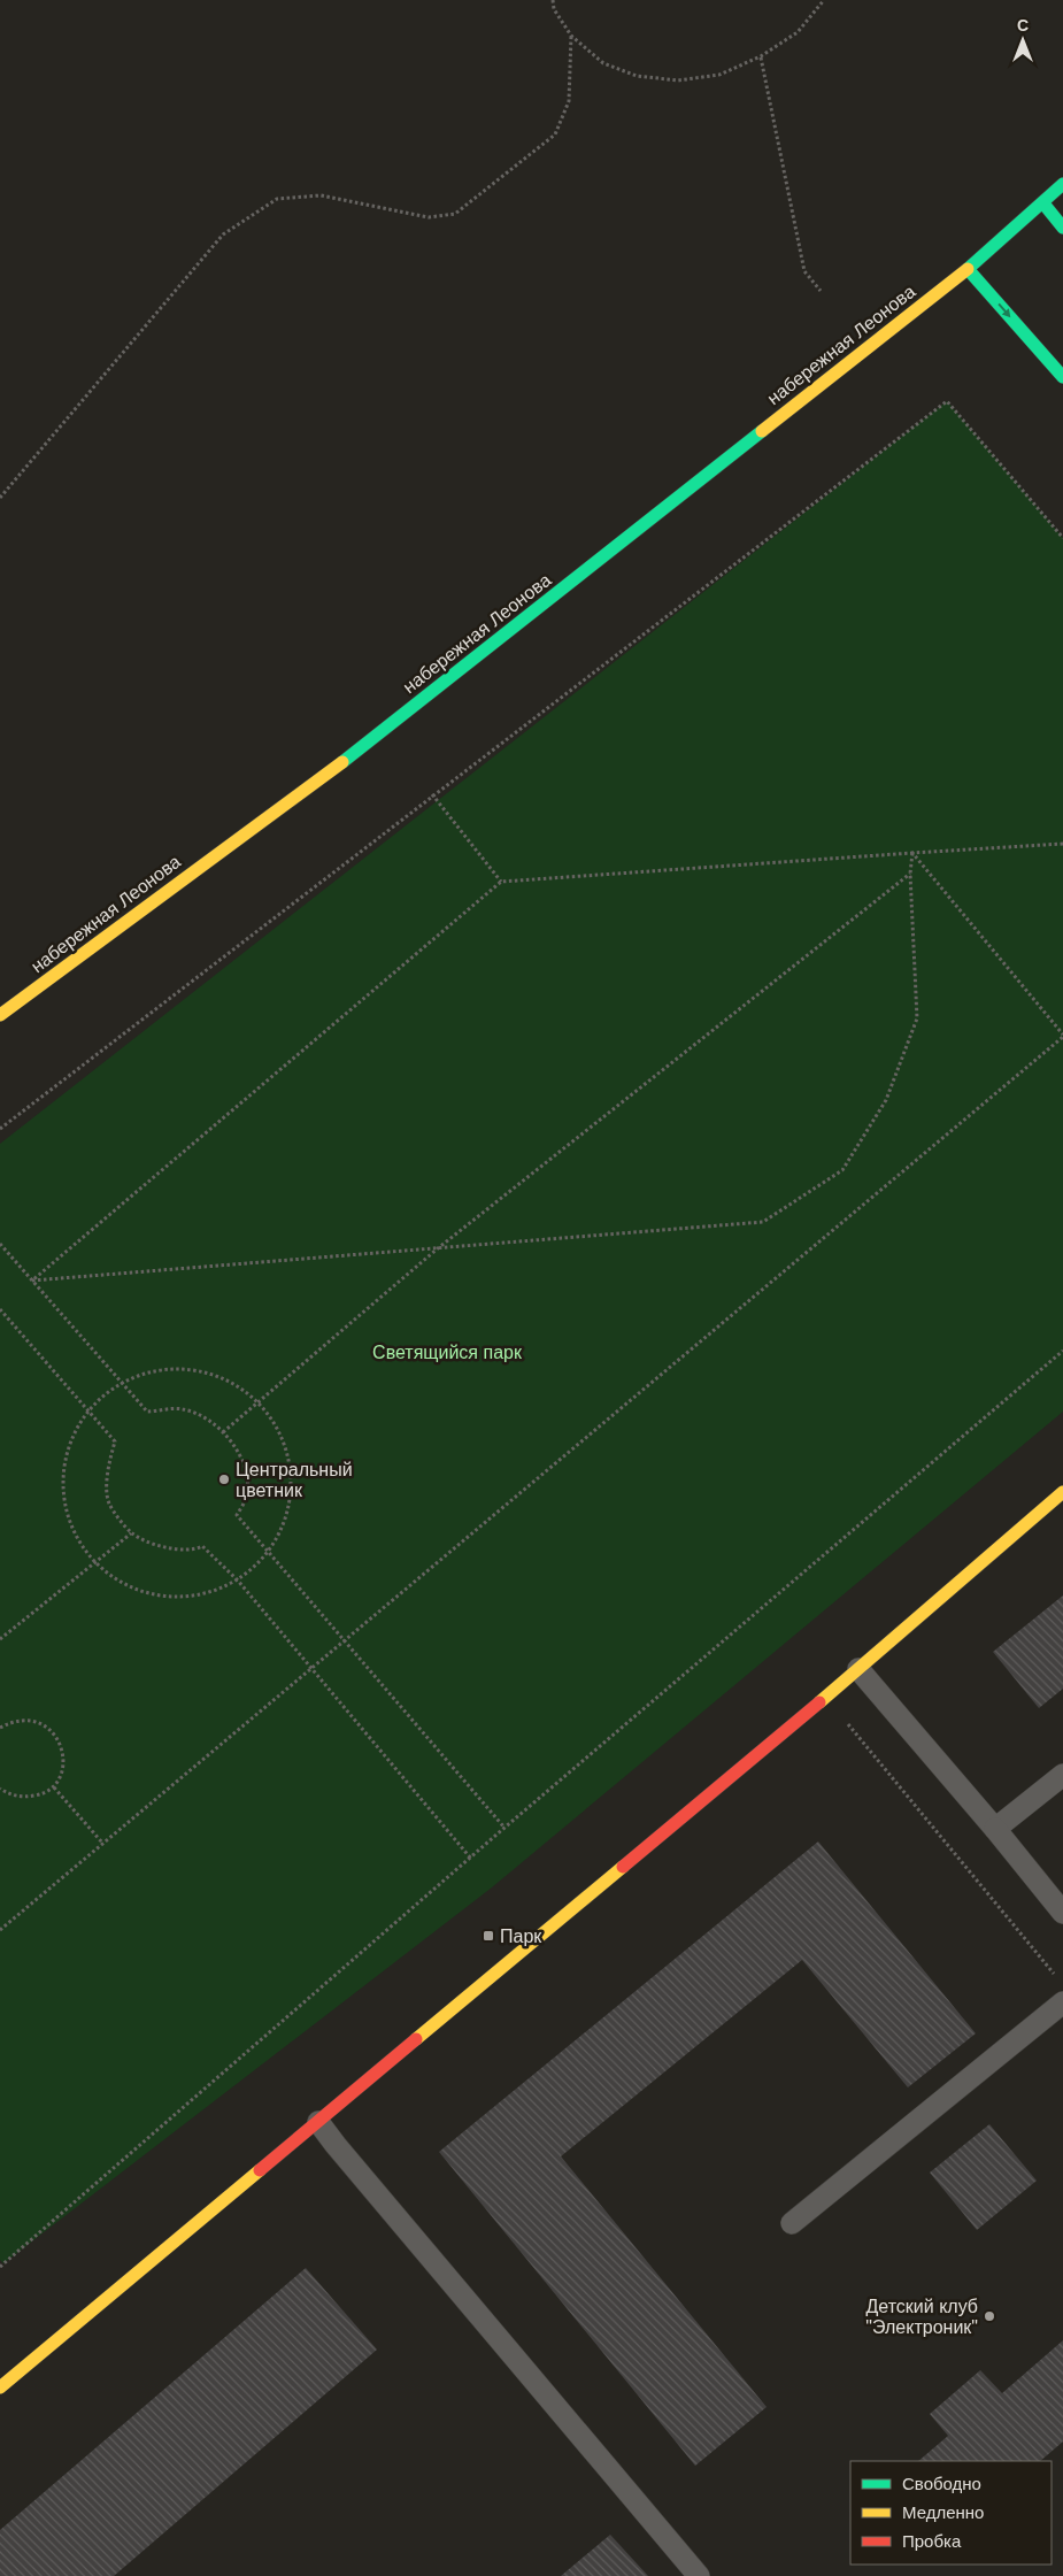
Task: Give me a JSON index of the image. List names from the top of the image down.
{
  "streets": {
    "main road": ["набережная Леонова"]
  },
  "parks": ["Светящийся парк"],
  "places": {
    "other": ["Центральный цветник", "Детский клуб \"Электроник\""],
    "transit": ["Парк"]
  },
  "legend": ["Свободно", "Медленно", "Пробка"],
  "north": "top"
}
